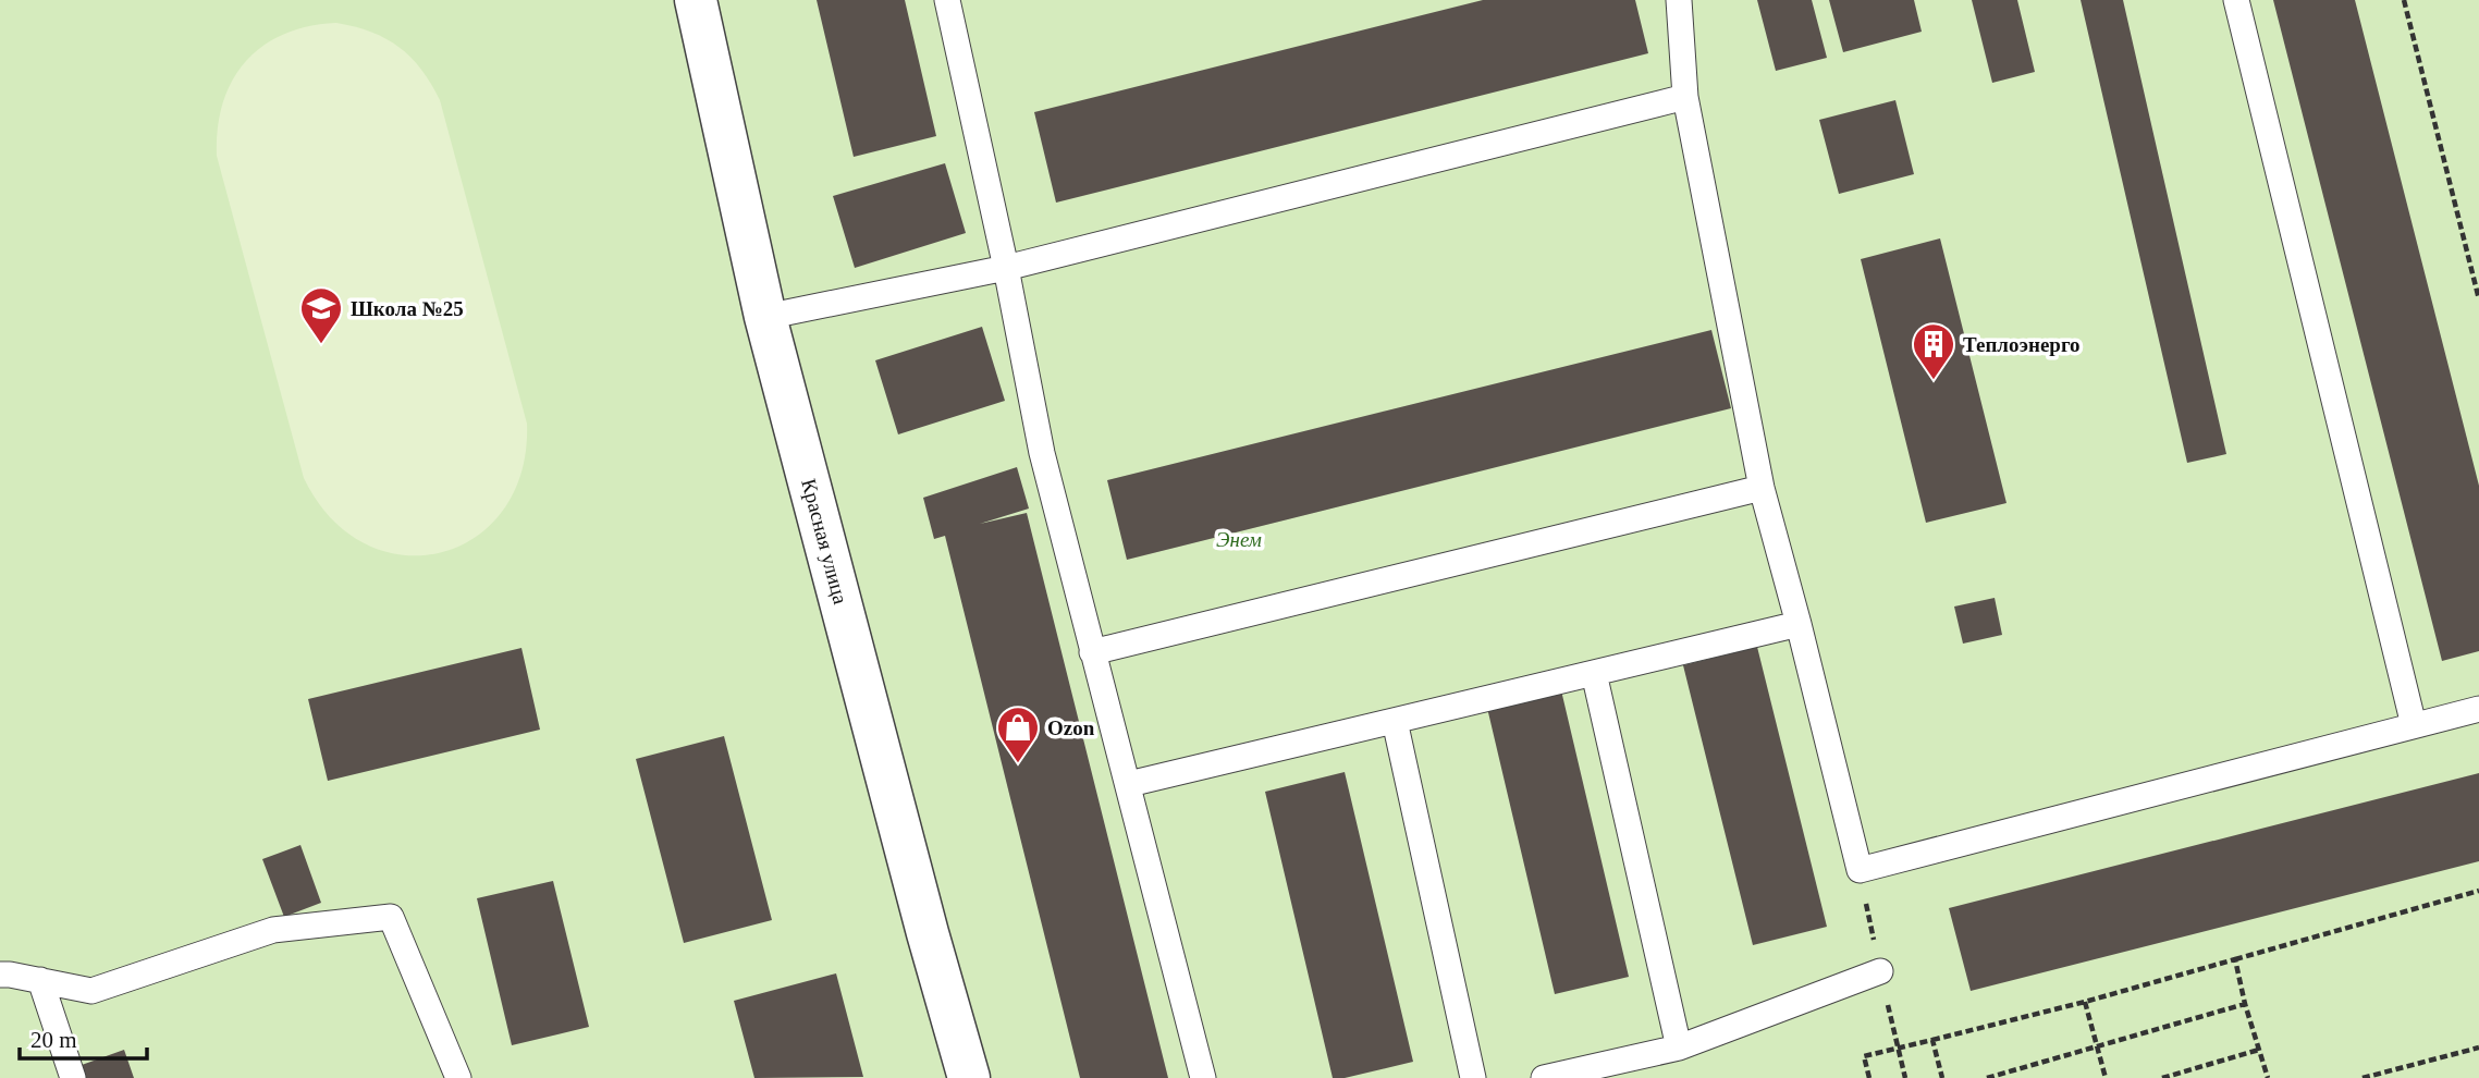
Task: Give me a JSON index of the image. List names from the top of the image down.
{
  "streets": {
    "street": ["Красная улица"]
  },
  "parks": ["Энем"],
  "places": {
    "school or university": ["Школа №25"],
    "building": ["Теплоэнерго"],
    "shop": ["Ozon"]
  },
  "scale_bar": "20 m"
}
